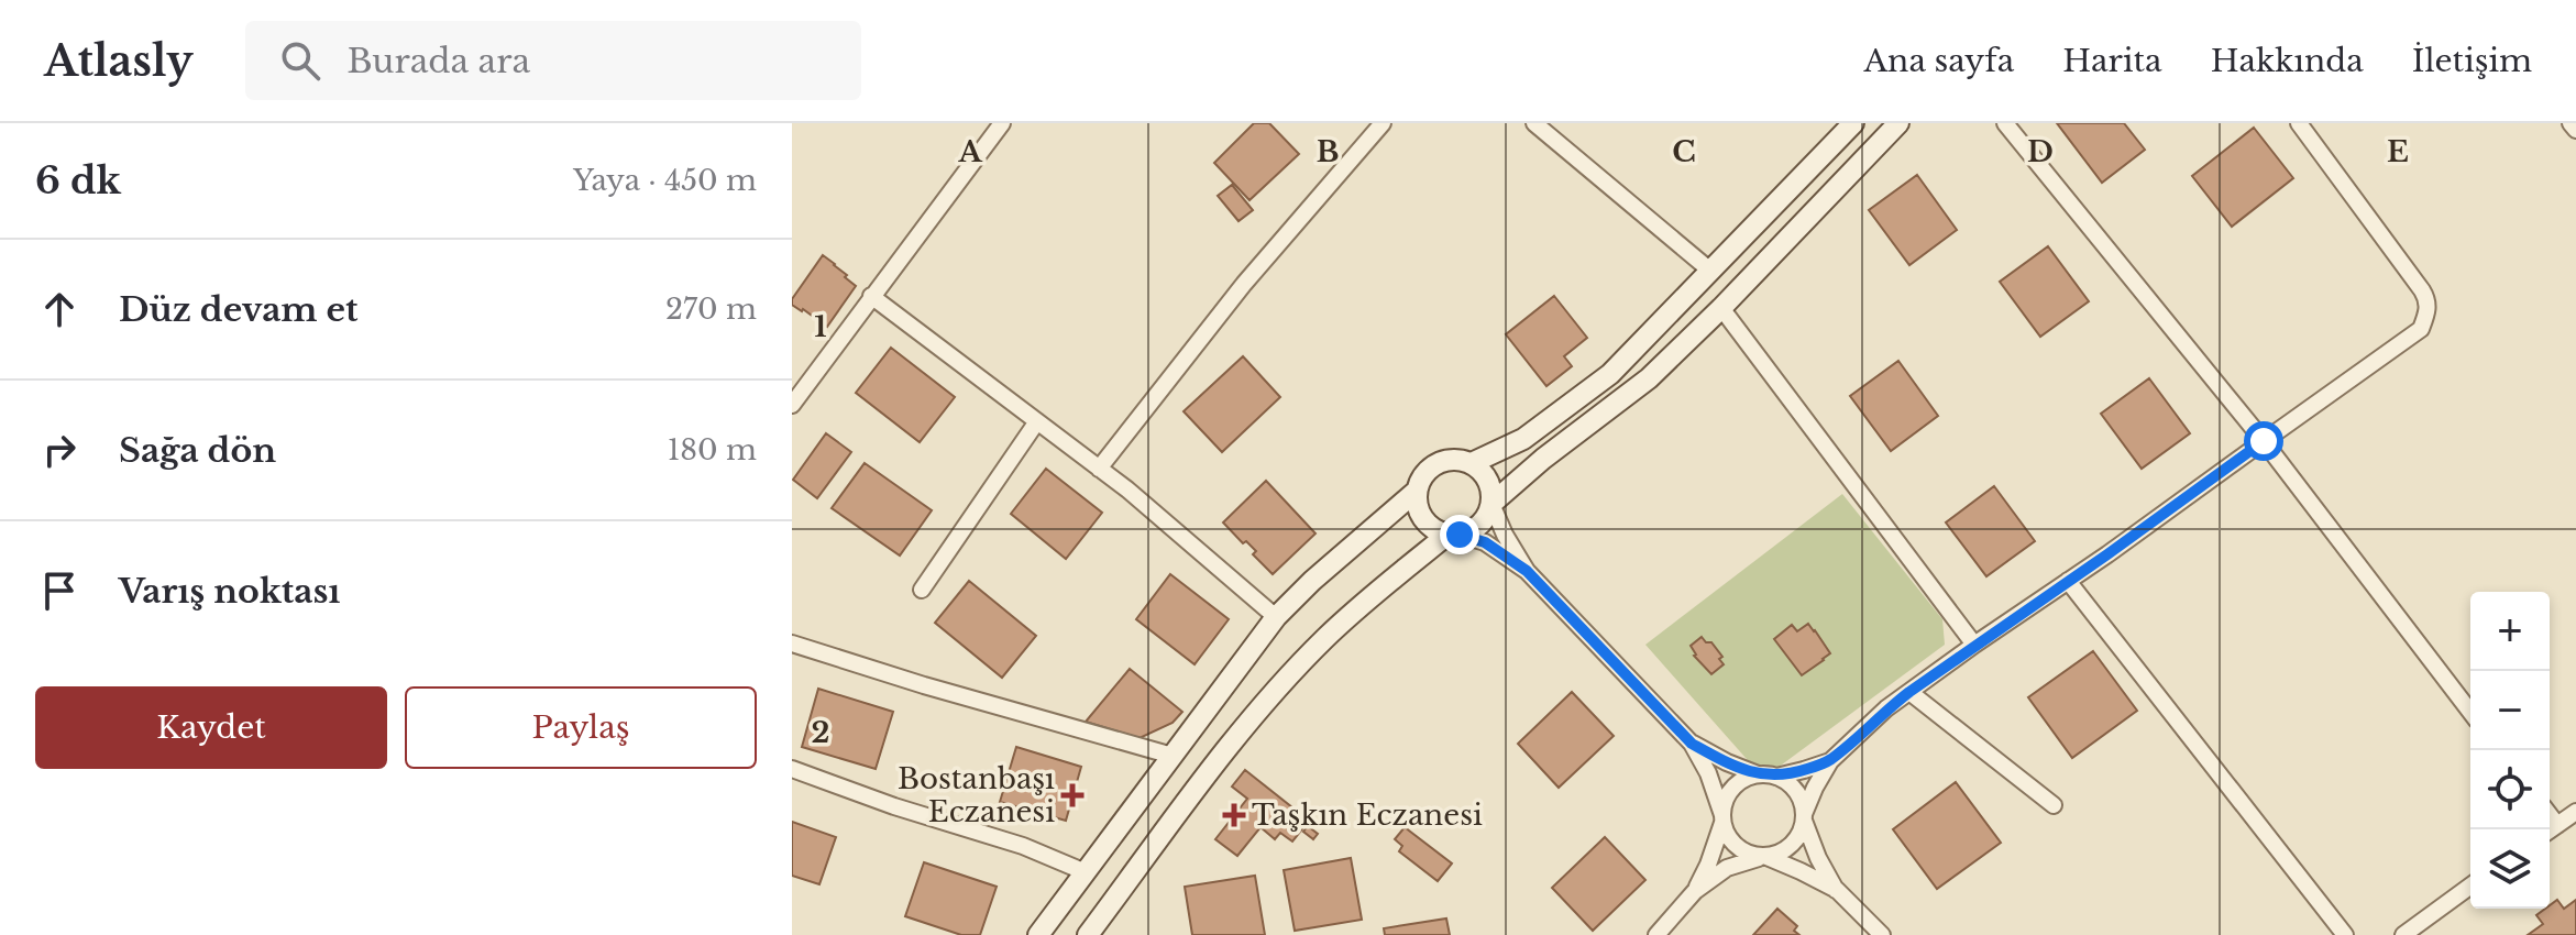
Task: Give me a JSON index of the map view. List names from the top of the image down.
{
  "places": {
    "health": ["Bostanbaşı Eczanesi", "Taşkın Eczanesi"]
  },
  "page": {
    "header": "Atlasly",
    "search": "Burada ara",
    "nav": [
      "Ana sayfa",
      "Harita",
      "Hakkında",
      "İletişim"
    ],
    "heading": ["6 dk", "Yaya · 450 m"],
    "list": [
      ["Düz devam et", "270 m"],
      ["Sağa dön", "180 m"],
      "Varış noktası"
    ],
    "map_buttons": ["+", "−"],
    "buttons": ["Kaydet", "Paylaş"]
  },
  "grid": {
    "columns": [
      "A",
      "B",
      "C",
      "D",
      "E"
    ],
    "rows": ["1", "2"]
  }
}
